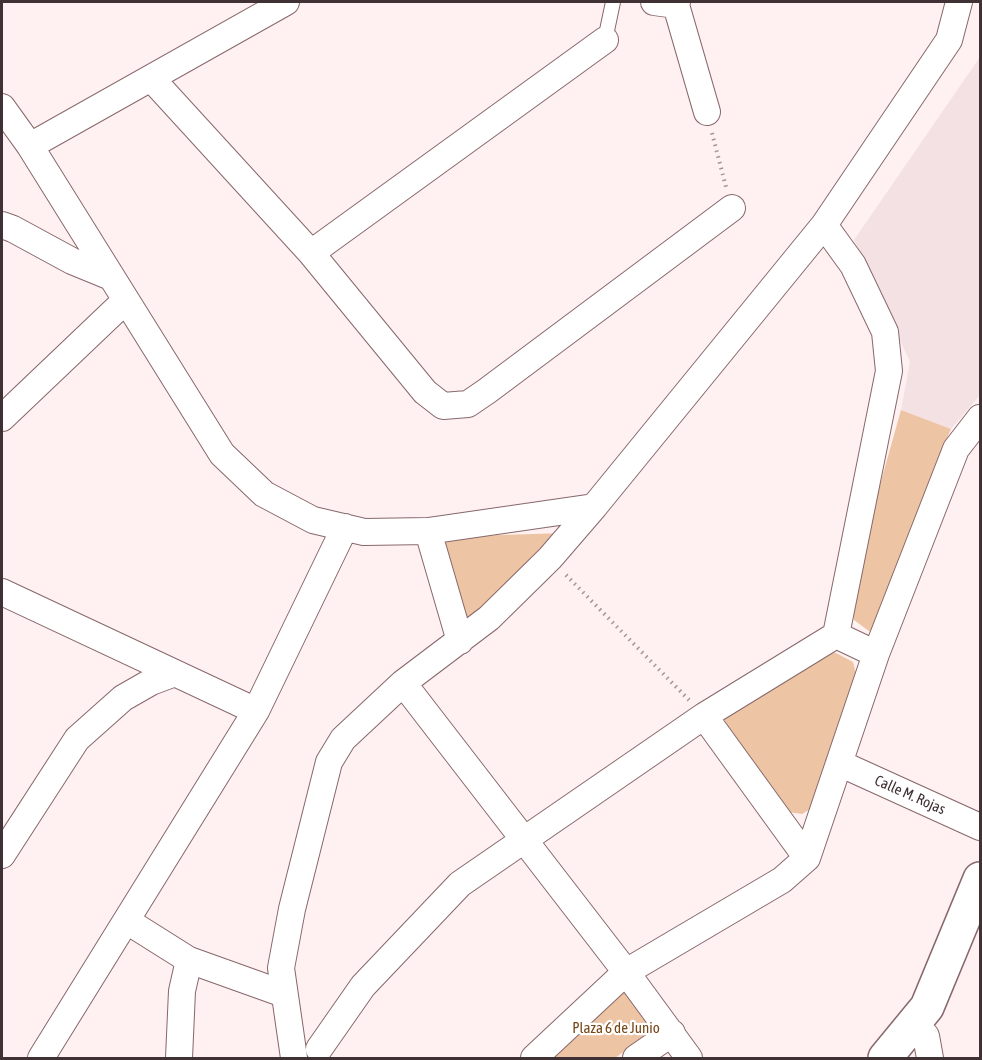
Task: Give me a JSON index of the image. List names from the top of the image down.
{
  "streets": {
    "street": ["Calle M. Rojas"]
  },
  "parks": ["Plaza 6 de Junio"]
}
